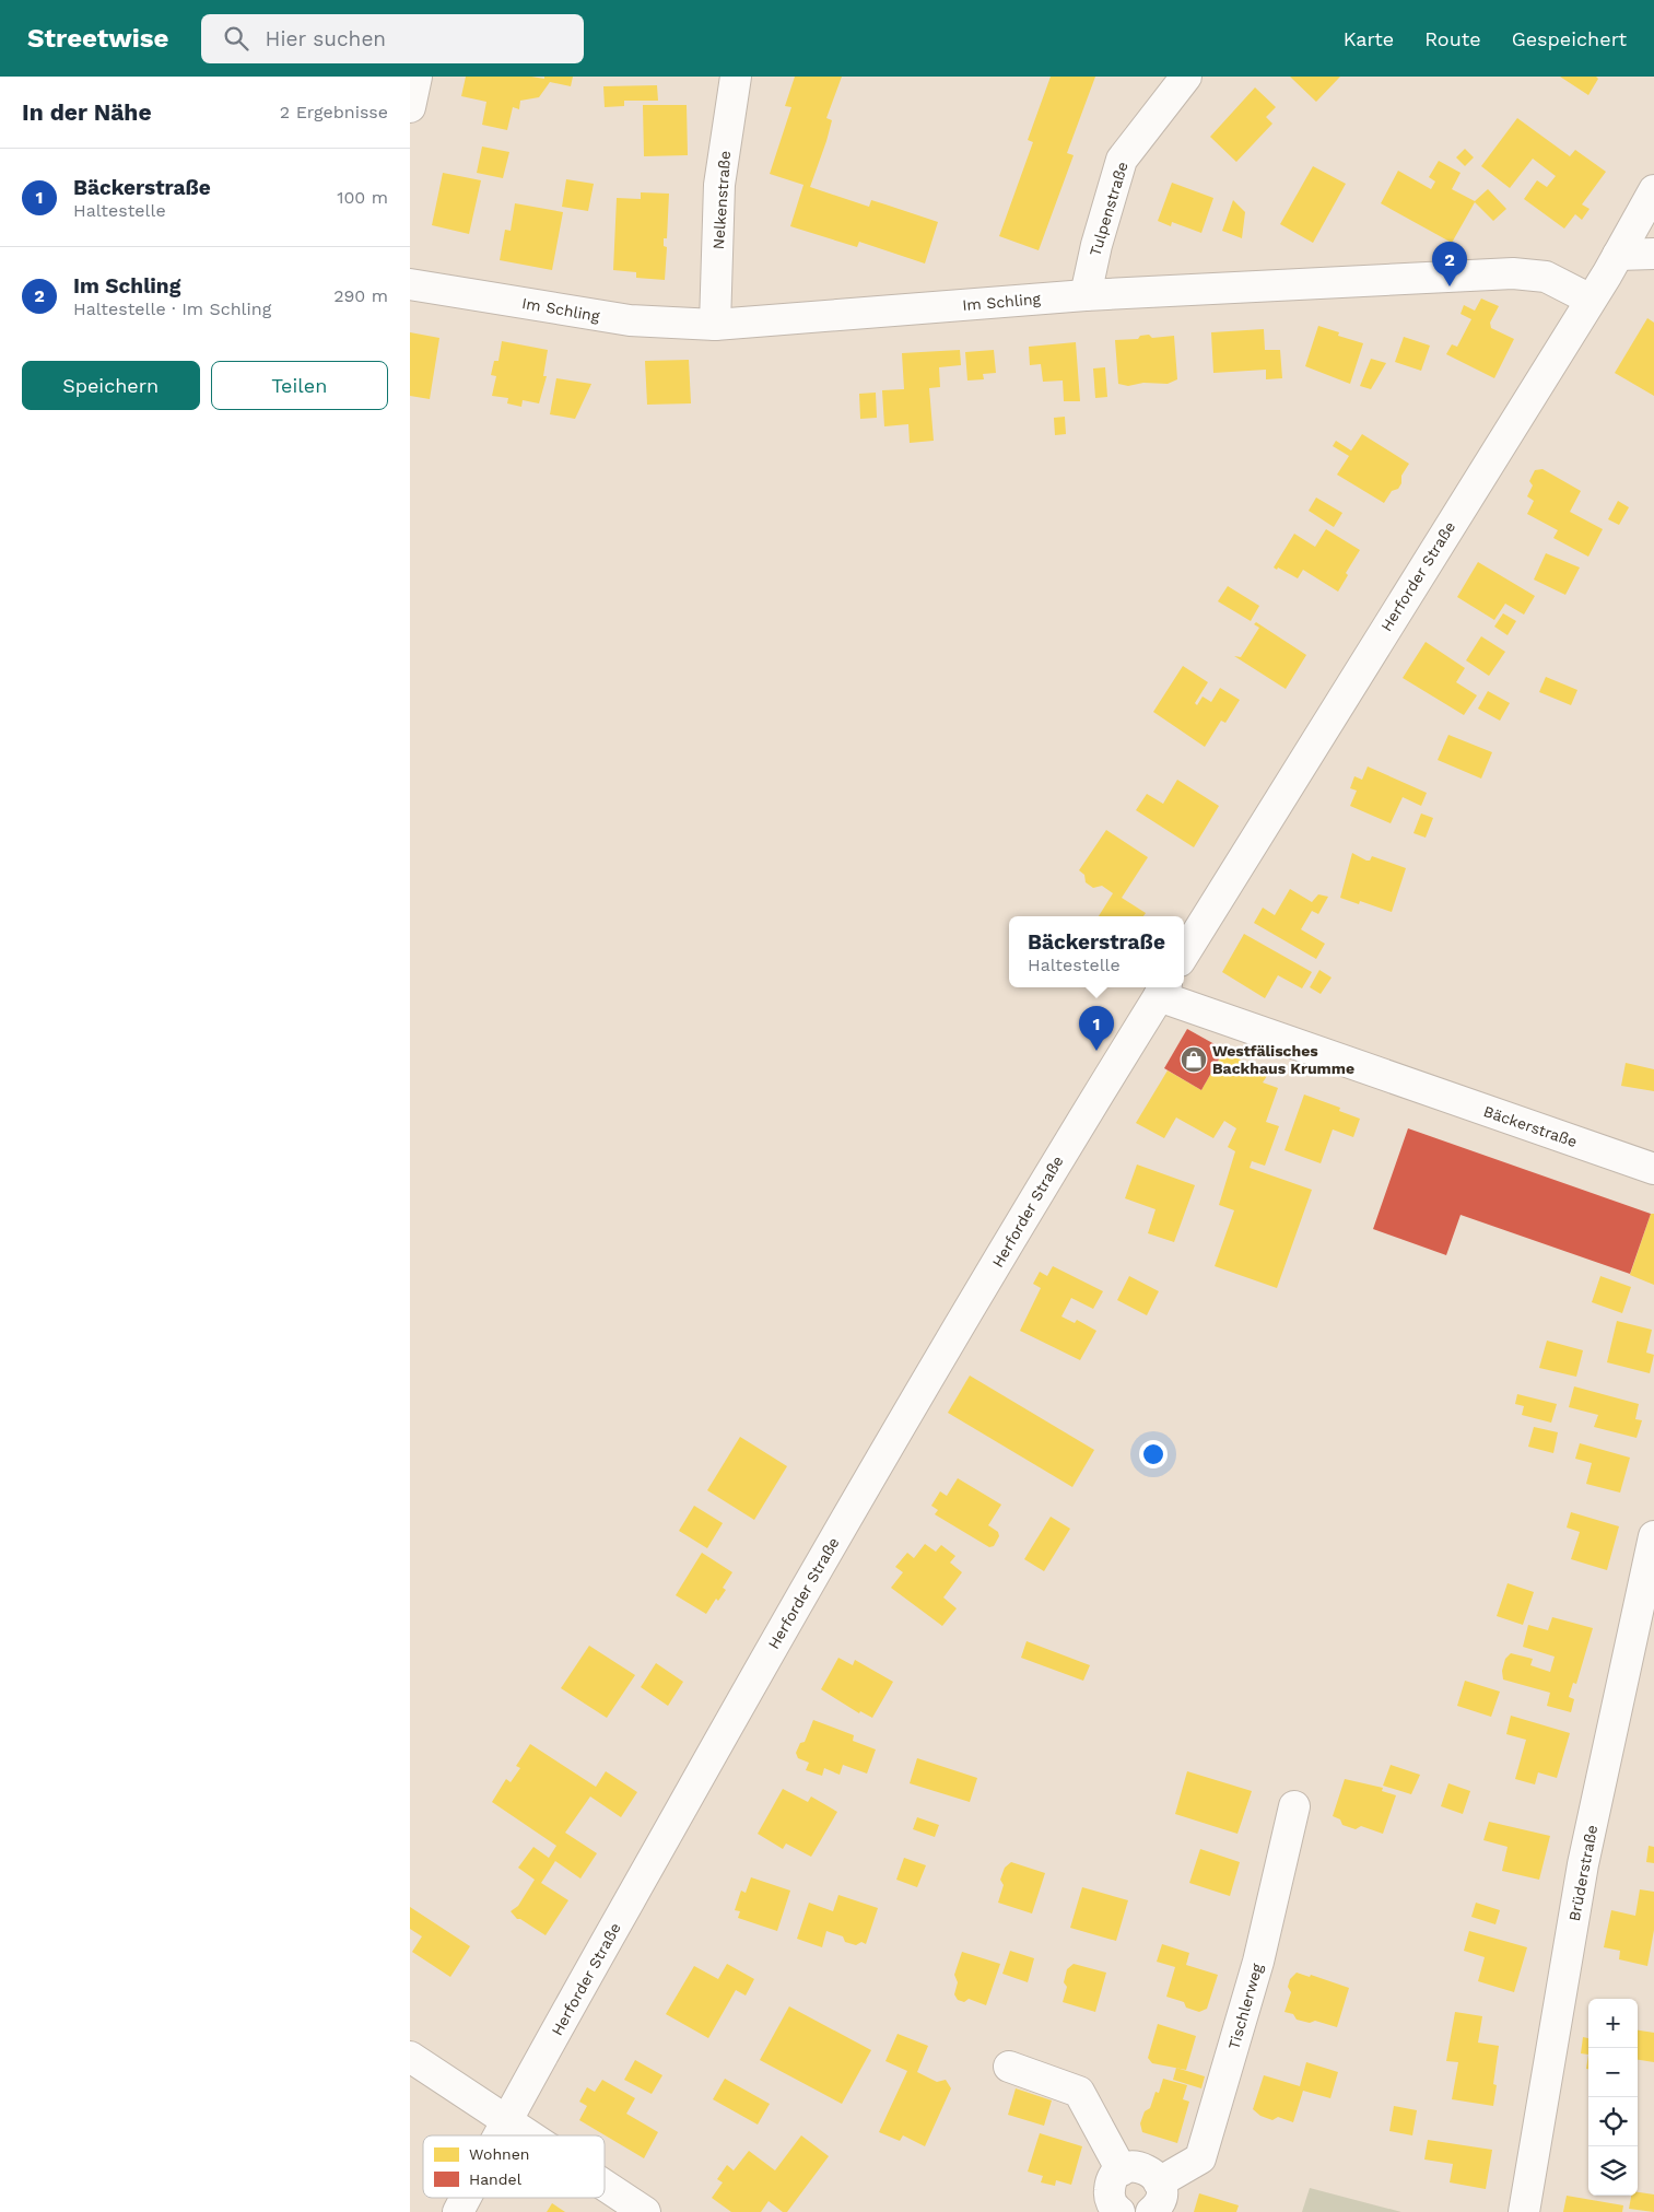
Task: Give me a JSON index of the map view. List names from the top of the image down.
{
  "streets": {
    "street": [
      "Nelkenstraße",
      "Tulpenstraße",
      "Im Schling",
      "Herforder Straße",
      "Bäckerstraße",
      "Brüderstraße",
      "Tischlerweg"
    ]
  },
  "crossings": [
    ["Nelkenstraße", "Im Schling"],
    ["Tulpenstraße", "Im Schling"],
    ["Im Schling", "Herforder Straße"],
    ["Herforder Straße", "Bäckerstraße"]
  ],
  "places": {
    "shop": ["Westfälisches Backhaus Krumme"]
  },
  "legend": ["Wohnen", "Handel"],
  "page": {
    "header": "Streetwise",
    "search": "Hier suchen",
    "nav": ["Karte", "Route", "Gespeichert"],
    "heading": ["In der Nähe", "2 Ergebnisse"],
    "list": [
      {
        "mark": "1",
        "name": "Bäckerstraße",
        "note": "Haltestelle",
        "value": "100 m"
      },
      {
        "mark": "2",
        "name": "Im Schling",
        "note": "Haltestelle · Im Schling",
        "value": "290 m"
      }
    ],
    "pins": ["2", "1"],
    "buttons": ["Speichern", "Teilen"],
    "popup": ["Bäckerstraße", "Haltestelle"],
    "map_buttons": ["+", "−"]
  }
}
